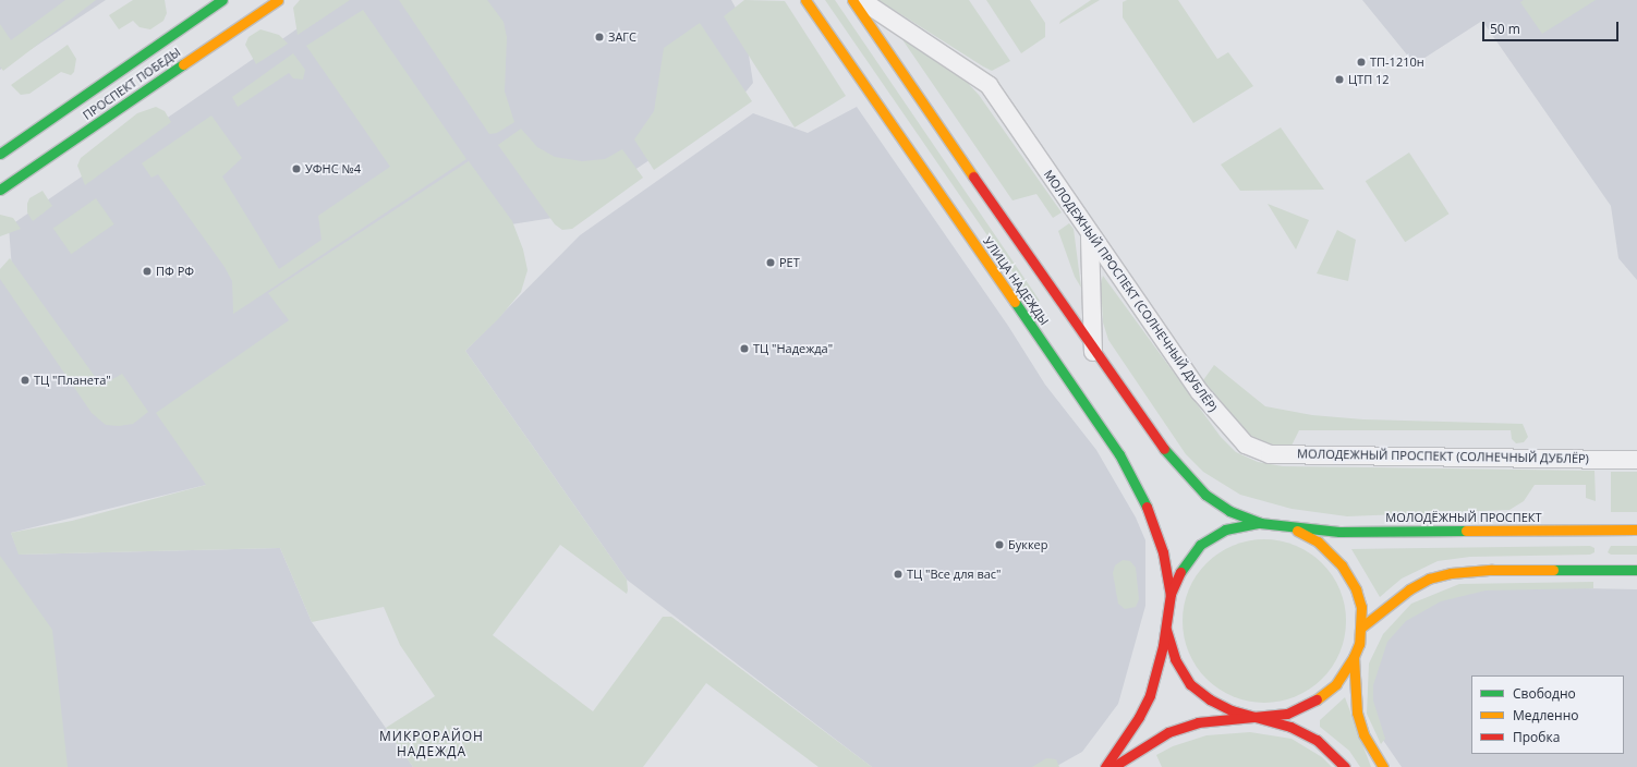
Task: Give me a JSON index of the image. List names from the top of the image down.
{
  "streets": {
    "main road": ["ПРОСПЕКТ ПОБЕДЫ", "УЛИЦА НАДЕЖДЫ", "МОЛОДЁЖНЫЙ ПРОСПЕКТ"],
    "street": ["МОЛОДЕЖНЫЙ ПРОСПЕКТ (СОЛНЕЧНЫЙ ДУБЛЁР)"]
  },
  "crossings": [
    ["УЛИЦА НАДЕЖДЫ", "МОЛОДЁЖНЫЙ ПРОСПЕКТ"]
  ],
  "districts": ["МИКРОРАЙОН НАДЕЖДА"],
  "places": [
    "ЗАГС",
    "ТП-1210н",
    "ЦТП 12",
    "УФНС №4",
    "РЕТ",
    "ПФ РФ",
    "ТЦ \"Надежда\"",
    "ТЦ \"Планета\"",
    "Буккер",
    "ТЦ \"Все для вас\""
  ],
  "legend": ["Свободно", "Медленно", "Пробка"],
  "scale_bar": "50 m"
}
